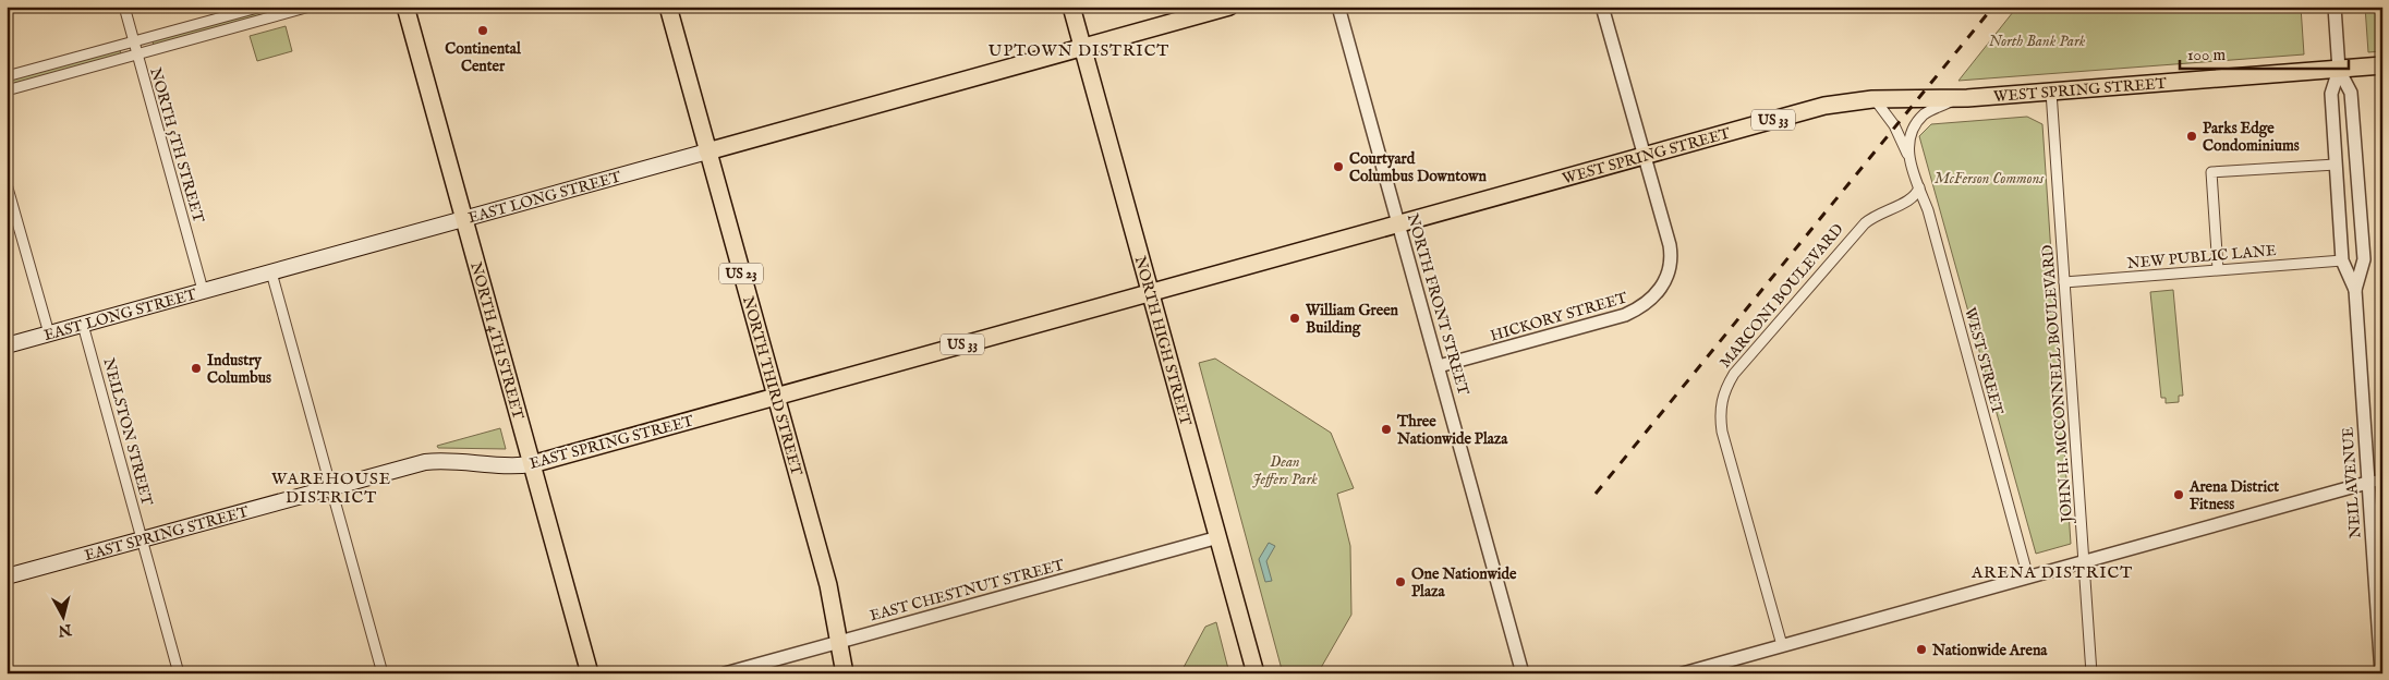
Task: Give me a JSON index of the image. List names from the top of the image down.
{
  "streets": {
    "main road": [
      "WEST SPRING STREET",
      "US 33",
      "EAST LONG STREET",
      "US 23",
      "NORTH 4TH STREET",
      "NORTH HIGH STREET",
      "NORTH THIRD STREET",
      "EAST SPRING STREET"
    ],
    "street": [
      "NORTH 5TH STREET",
      "NEW PUBLIC LANE",
      "MARCONI BOULEVARD",
      "NORTH FRONT STREET",
      "HICKORY STREET",
      "WEST STREET",
      "JOHN H. MCCONNELL BOULEVARD",
      "NEILSTON STREET",
      "NEIL AVENUE",
      "EAST CHESTNUT STREET"
    ]
  },
  "crossings": [
    ["WEST SPRING STREET", "NORTH FRONT STREET"],
    ["WEST SPRING STREET", "HICKORY STREET"],
    ["WEST SPRING STREET", "NORTH HIGH STREET"],
    ["WEST SPRING STREET", "WEST STREET"],
    ["WEST SPRING STREET", "JOHN H. MCCONNELL BOULEVARD"],
    ["WEST SPRING STREET", "EAST SPRING STREET"],
    ["WEST SPRING STREET", "NEIL AVENUE"],
    ["NORTH 5TH STREET", "EAST LONG STREET"],
    ["EAST LONG STREET", "NORTH 4TH STREET"],
    ["EAST LONG STREET", "NORTH HIGH STREET"],
    ["EAST LONG STREET", "NORTH THIRD STREET"],
    ["EAST LONG STREET", "NEILSTON STREET"],
    ["NEW PUBLIC LANE", "JOHN H. MCCONNELL BOULEVARD"],
    ["NEW PUBLIC LANE", "NEIL AVENUE"],
    ["MARCONI BOULEVARD", "WEST STREET"],
    ["NORTH FRONT STREET", "HICKORY STREET"],
    ["NORTH 4TH STREET", "EAST SPRING STREET"],
    ["NORTH HIGH STREET", "EAST SPRING STREET"],
    ["NORTH HIGH STREET", "EAST CHESTNUT STREET"],
    ["NORTH THIRD STREET", "EAST SPRING STREET"],
    ["NORTH THIRD STREET", "EAST CHESTNUT STREET"],
    ["NEILSTON STREET", "EAST SPRING STREET"]
  ],
  "districts": ["UPTOWN DISTRICT", "WAREHOUSE DISTRICT", "ARENA DISTRICT"],
  "parks": ["North Bank Park", "McFerson Commons", "Dean Jeffers Park"],
  "places": [
    "Continental Center",
    "Parks Edge Condominiums",
    "Courtyard Columbus Downtown",
    "William Green Building",
    "Industry Columbus",
    "Three Nationwide Plaza",
    "Arena District Fitness",
    "One Nationwide Plaza",
    "Nationwide Arena"
  ],
  "scale_bar": "100 m",
  "north": "bottom"
}
